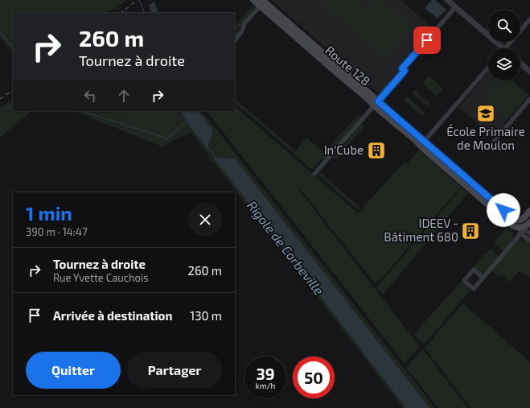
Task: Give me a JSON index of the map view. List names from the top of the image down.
{
  "streets": {
    "main road": ["Route 128"]
  },
  "water": ["Rigole de Corbeville"],
  "places": {
    "school or university": ["École Primaire de Moulon"],
    "building": ["In'Cube", "IDEEV - Bâtiment 680"]
  },
  "page": {
    "turn": ["260 m", "Tournez à droite"],
    "heading": ["1 min", "390 m · 14:47"],
    "list": [
      {
        "name": "Tournez à droite",
        "note": "Rue Yvette Cauchois",
        "value": "260 m"
      },
      {
        "name": "Arrivée à destination",
        "value": "130 m"
      }
    ],
    "buttons": ["Quitter", "Partager"],
    "speed": "39 km/h",
    "limit": "50"
  }
}
